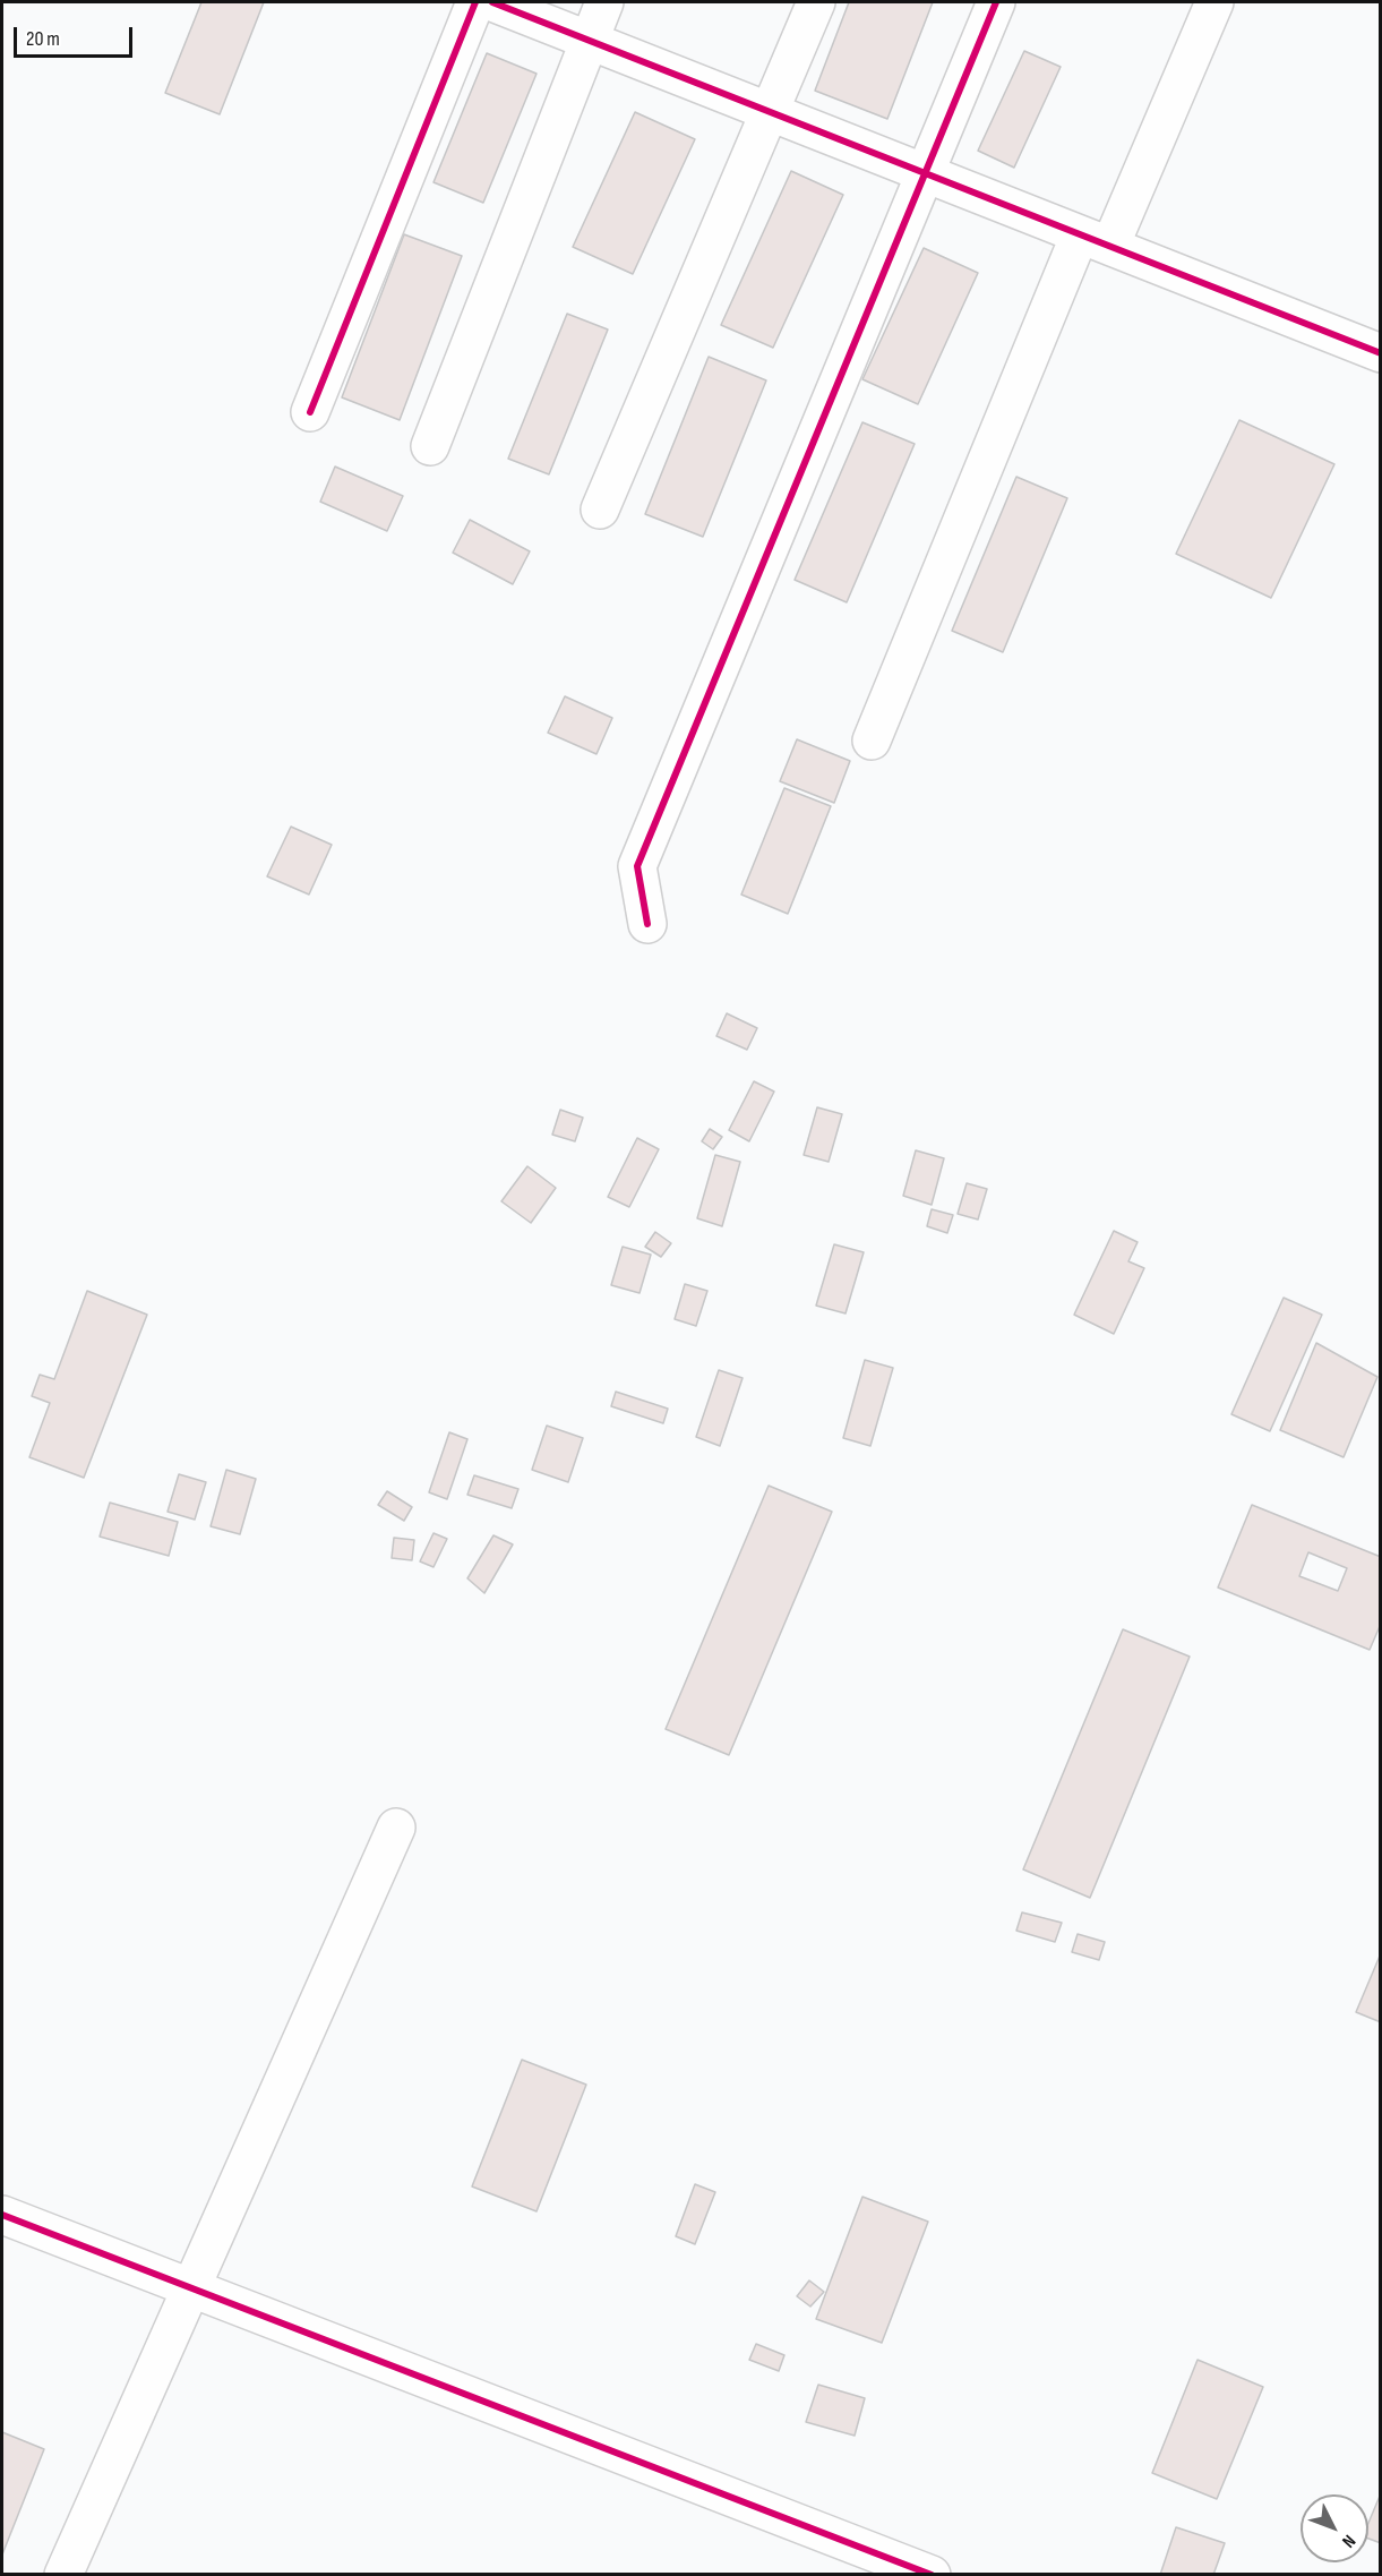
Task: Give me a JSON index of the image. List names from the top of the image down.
{
  "scale_bar": "20 m",
  "north": "bottom right"
}
